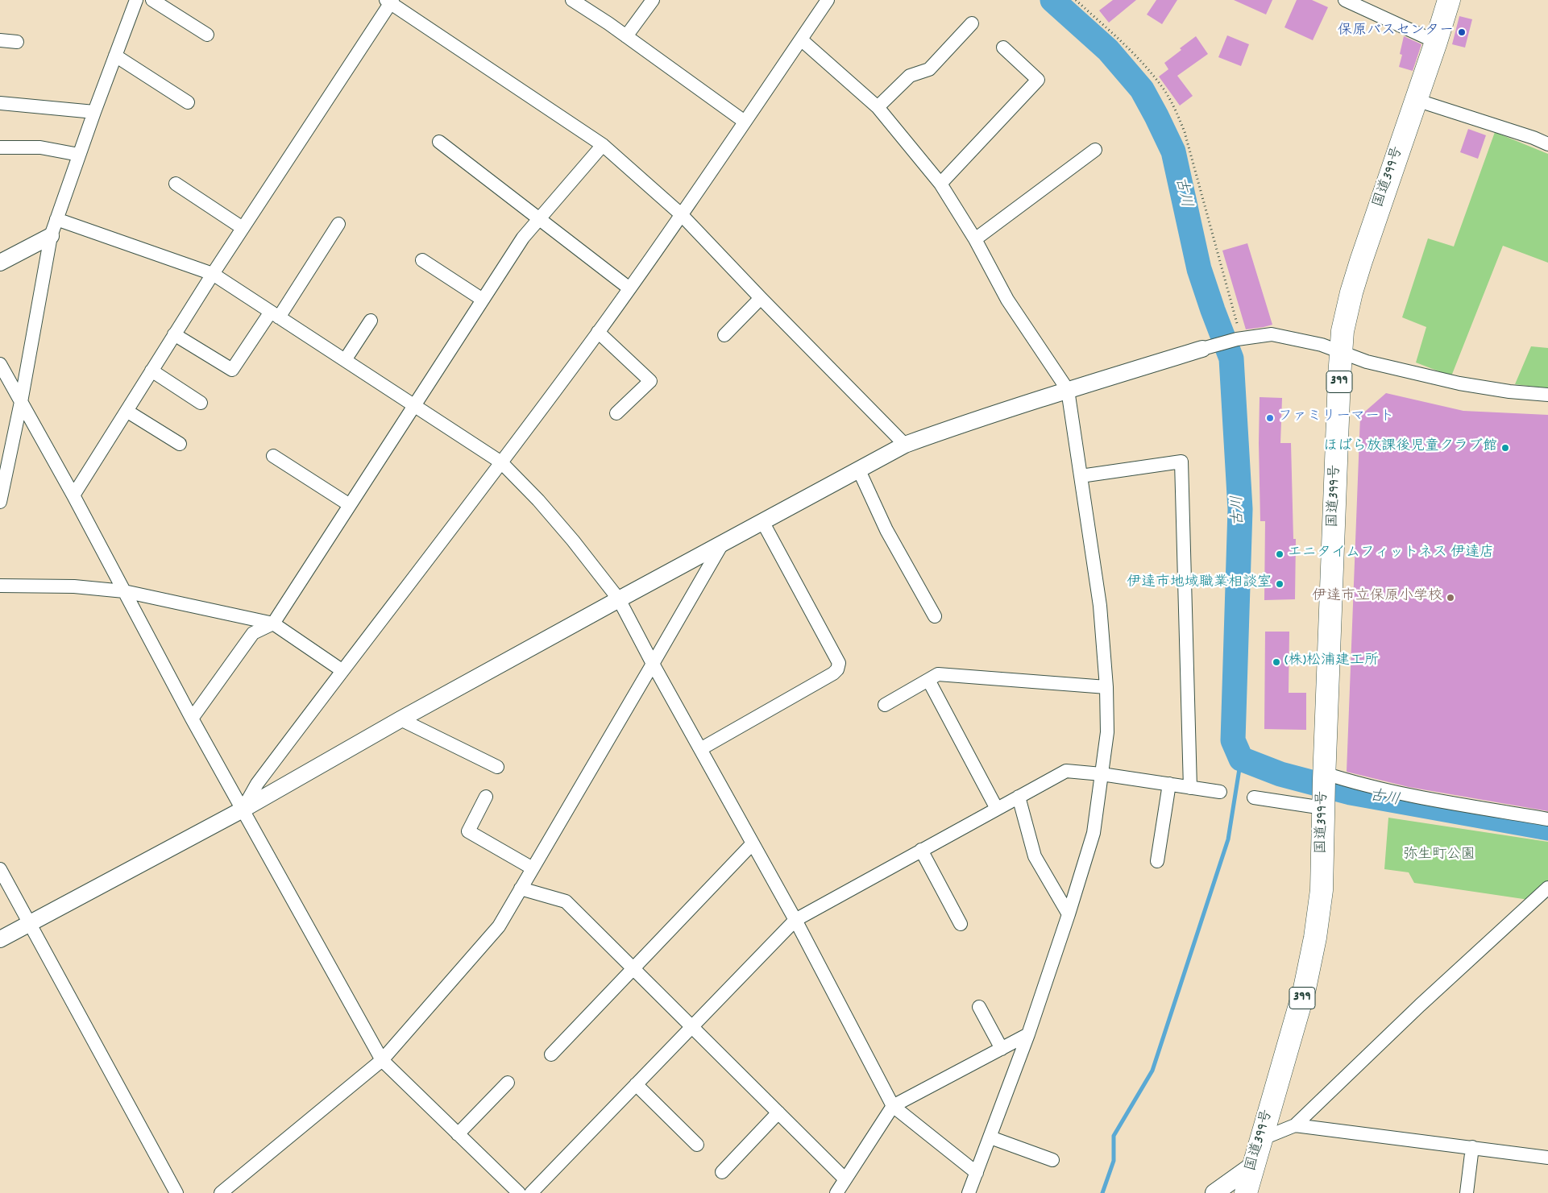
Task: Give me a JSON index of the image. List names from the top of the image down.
{
  "streets": {
    "highway": ["国道399号", "399"]
  },
  "water": ["古川"],
  "parks": ["弥生町公園"],
  "places": [
    "保原バスセンター",
    "ファミリーマート",
    "ほばら放課後児童クラブ館",
    "エニタイムフィットネス 伊達店",
    "伊達市地域職業相談室",
    "伊達市立保原小学校",
    "(株)松浦建工所"
  ]
}
